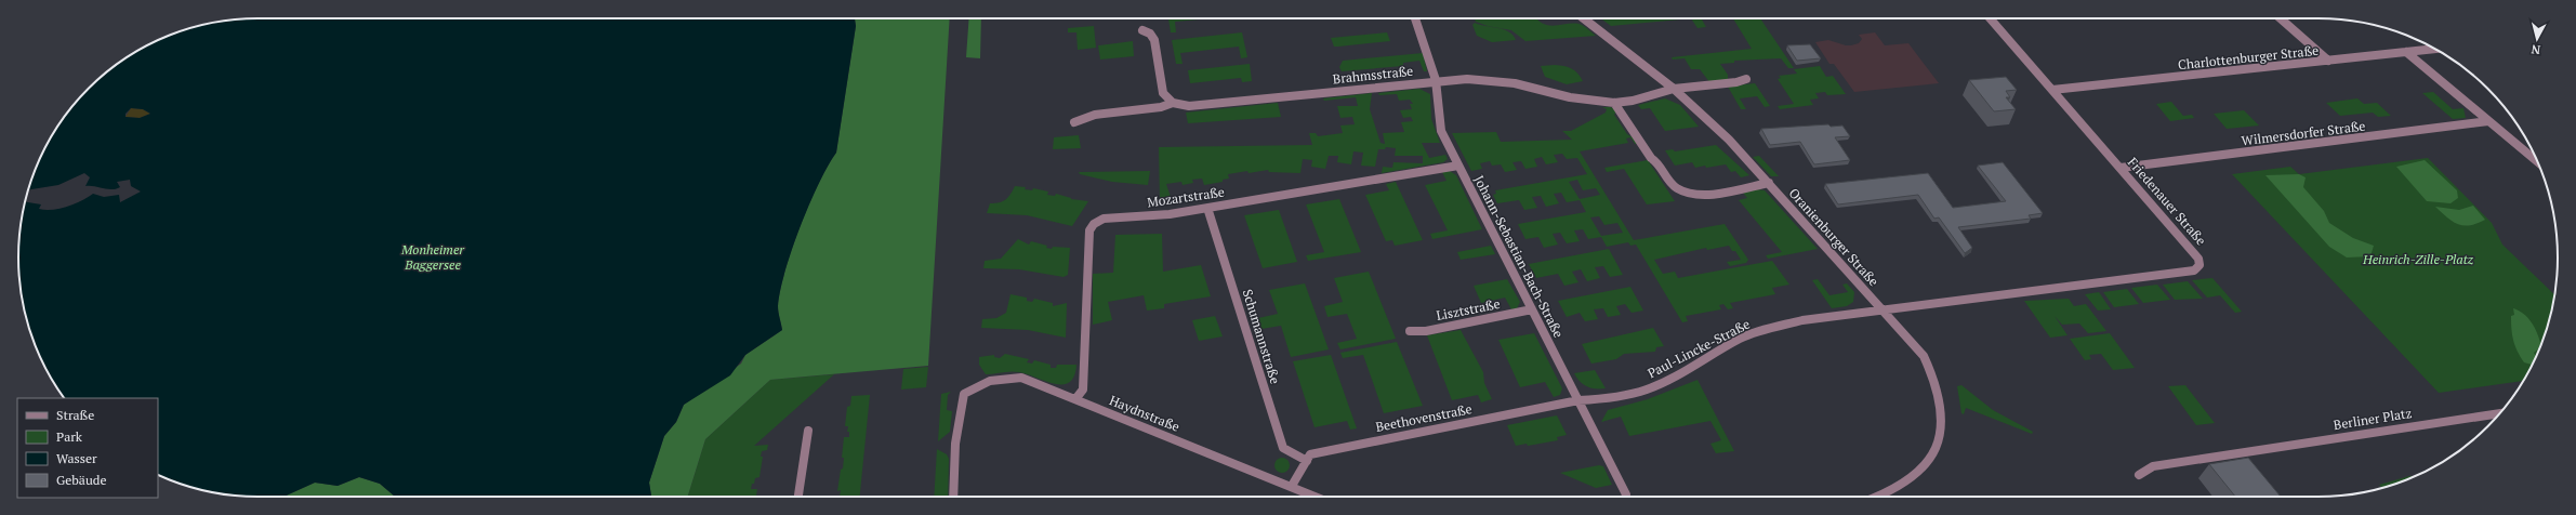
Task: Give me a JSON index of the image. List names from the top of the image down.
{
  "streets": {
    "street": [
      "Charlottenburger Straße",
      "Brahmsstraße",
      "Wilmersdorfer Straße",
      "Mozartstraße",
      "Friedenauer Straße",
      "Oranienburger Straße",
      "Johann-Sebastian-Bach-Straße",
      "Lisztstraße",
      "Schumannstraße",
      "Paul-Lincke-Straße",
      "Haydnstraße",
      "Beethovenstraße",
      "Berliner Platz"
    ]
  },
  "crossings": [
    ["Charlottenburger Straße", "Friedenauer Straße"],
    ["Brahmsstraße", "Oranienburger Straße"],
    ["Brahmsstraße", "Johann-Sebastian-Bach-Straße"],
    ["Wilmersdorfer Straße", "Friedenauer Straße"],
    ["Mozartstraße", "Johann-Sebastian-Bach-Straße"],
    ["Mozartstraße", "Schumannstraße"],
    ["Mozartstraße", "Haydnstraße"],
    ["Friedenauer Straße", "Oranienburger Straße"],
    ["Friedenauer Straße", "Paul-Lincke-Straße"],
    ["Oranienburger Straße", "Paul-Lincke-Straße"],
    ["Johann-Sebastian-Bach-Straße", "Lisztstraße"],
    ["Johann-Sebastian-Bach-Straße", "Paul-Lincke-Straße"],
    ["Johann-Sebastian-Bach-Straße", "Beethovenstraße"],
    ["Schumannstraße", "Beethovenstraße"],
    ["Paul-Lincke-Straße", "Beethovenstraße"]
  ],
  "parks": ["Monheimer Baggersee", "Heinrich-Zille-Platz"],
  "legend": [
    "Straße",
    "Park",
    "Wasser",
    "Gebäude"
  ],
  "north": "bottom"
}
